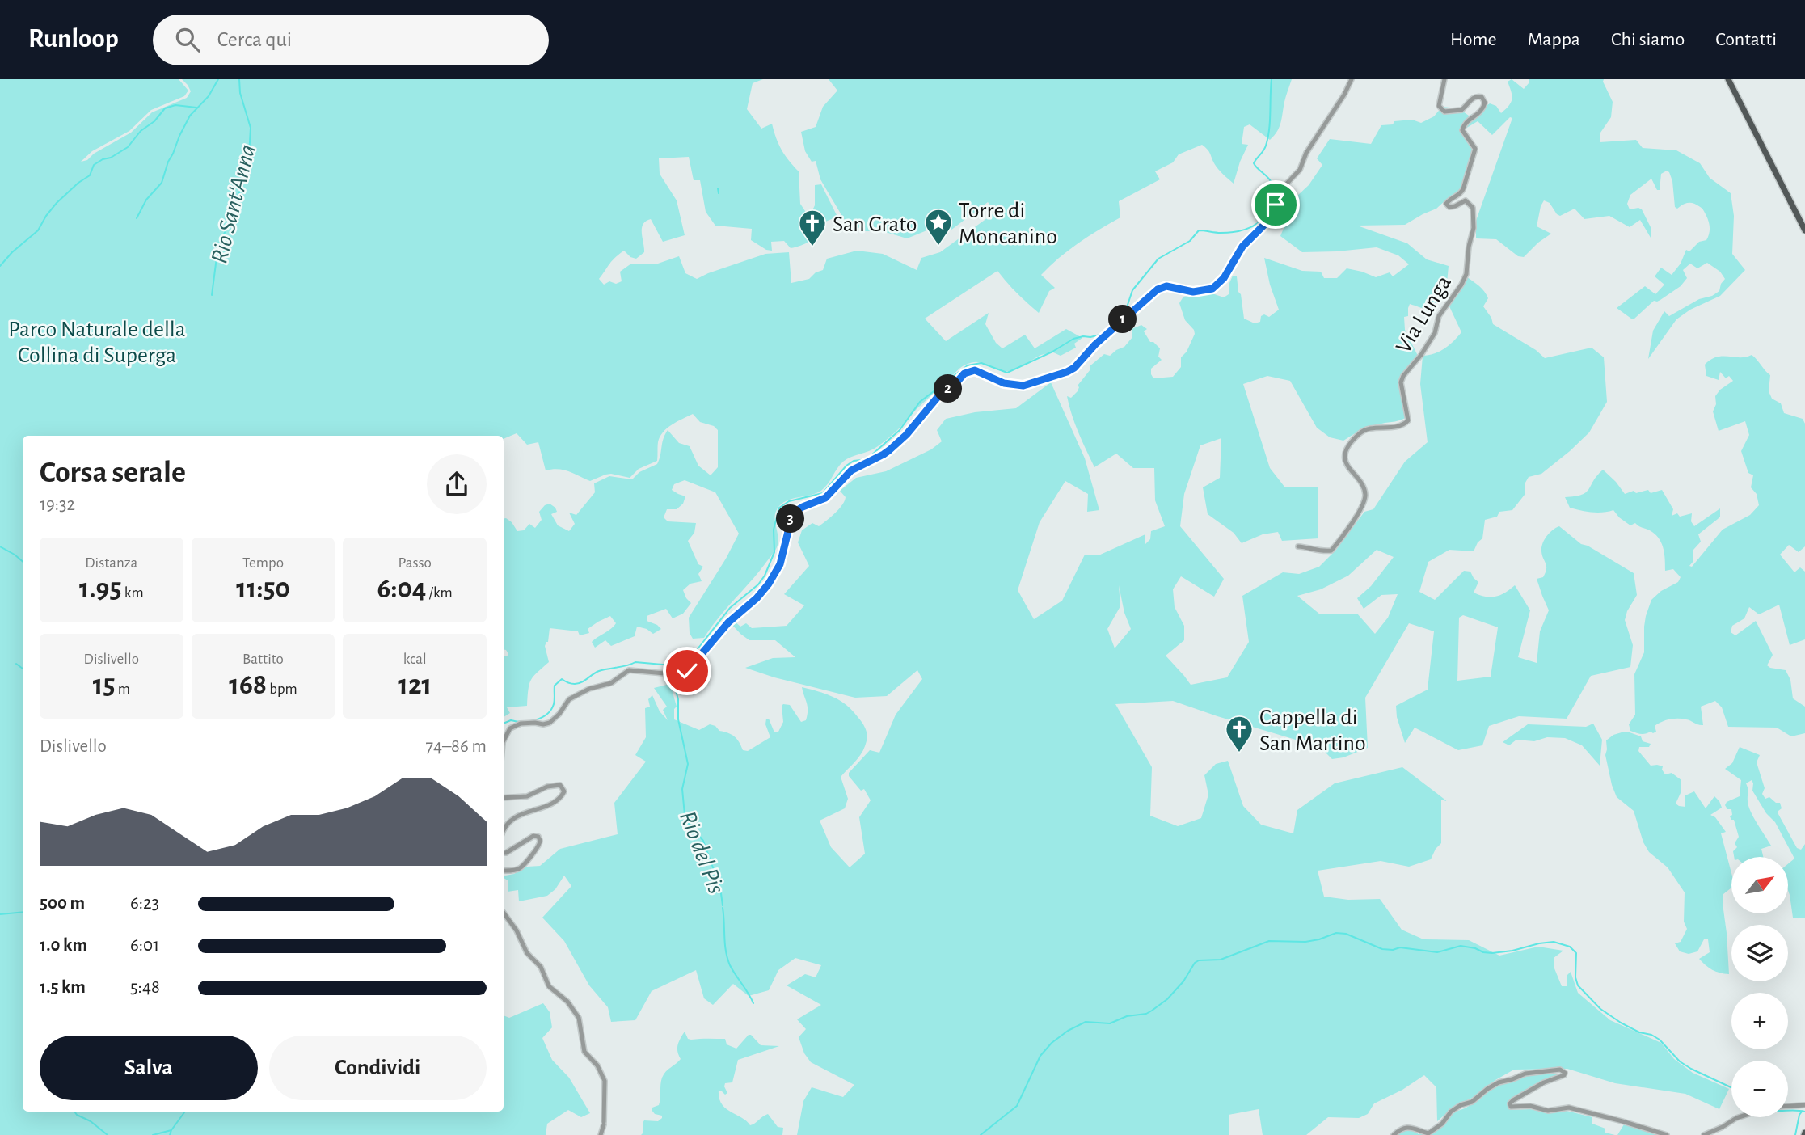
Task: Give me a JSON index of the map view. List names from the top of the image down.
{
  "streets": {
    "street": ["Via Lunga"]
  },
  "water": ["Rio Sant'Anna", "Rio del Pis"],
  "parks": ["Parco Naturale della Collina di Superga"],
  "places": {
    "place": ["Torre di Moncanino"],
    "church": ["San Grato", "Cappella di San Martino"]
  },
  "north": "top right",
  "page": {
    "header": "Runloop",
    "search": "Cerca qui",
    "nav": [
      "Home",
      "Mappa",
      "Chi siamo",
      "Contatti"
    ],
    "pins": ["1", "2", "3"],
    "heading": ["Corsa serale", "19:32"],
    "stats": [
      ["Distanza", "1.95 km"],
      ["Tempo", "11:50"],
      ["Passo", "6:04 /km"],
      ["Dislivello", "15 m"],
      ["Battito", "168 bpm"],
      ["kcal", "121"]
    ],
    "chart": ["Dislivello", "74–86 m"],
    "map_buttons": ["+", "−"],
    "list": [
      {
        "name": "500 m",
        "note": "6:23"
      },
      {
        "name": "1.0 km",
        "note": "6:01"
      },
      {
        "name": "1.5 km",
        "note": "5:48"
      }
    ],
    "buttons": ["Salva", "Condividi"]
  }
}
